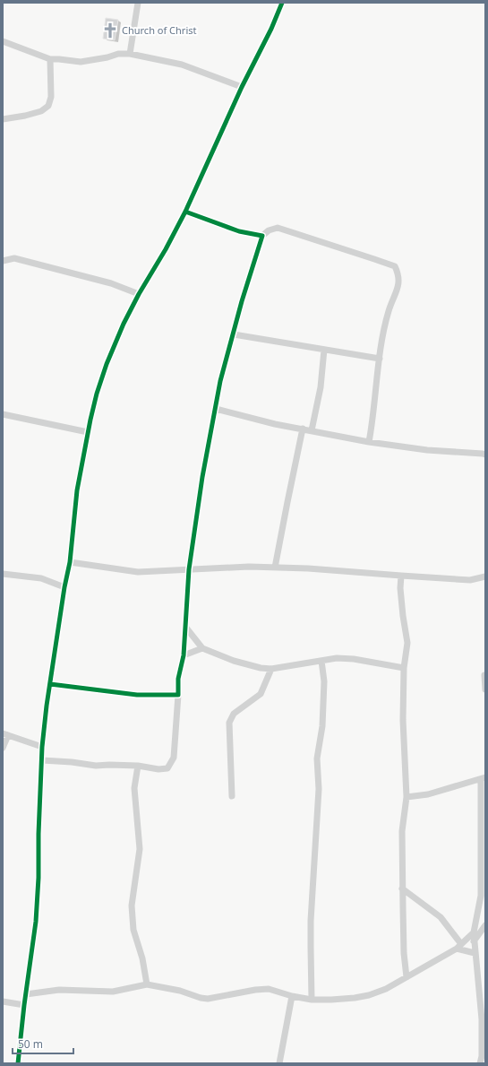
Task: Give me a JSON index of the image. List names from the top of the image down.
{
  "places": {
    "church": ["Church of Christ"]
  },
  "scale_bar": "50 m"
}
